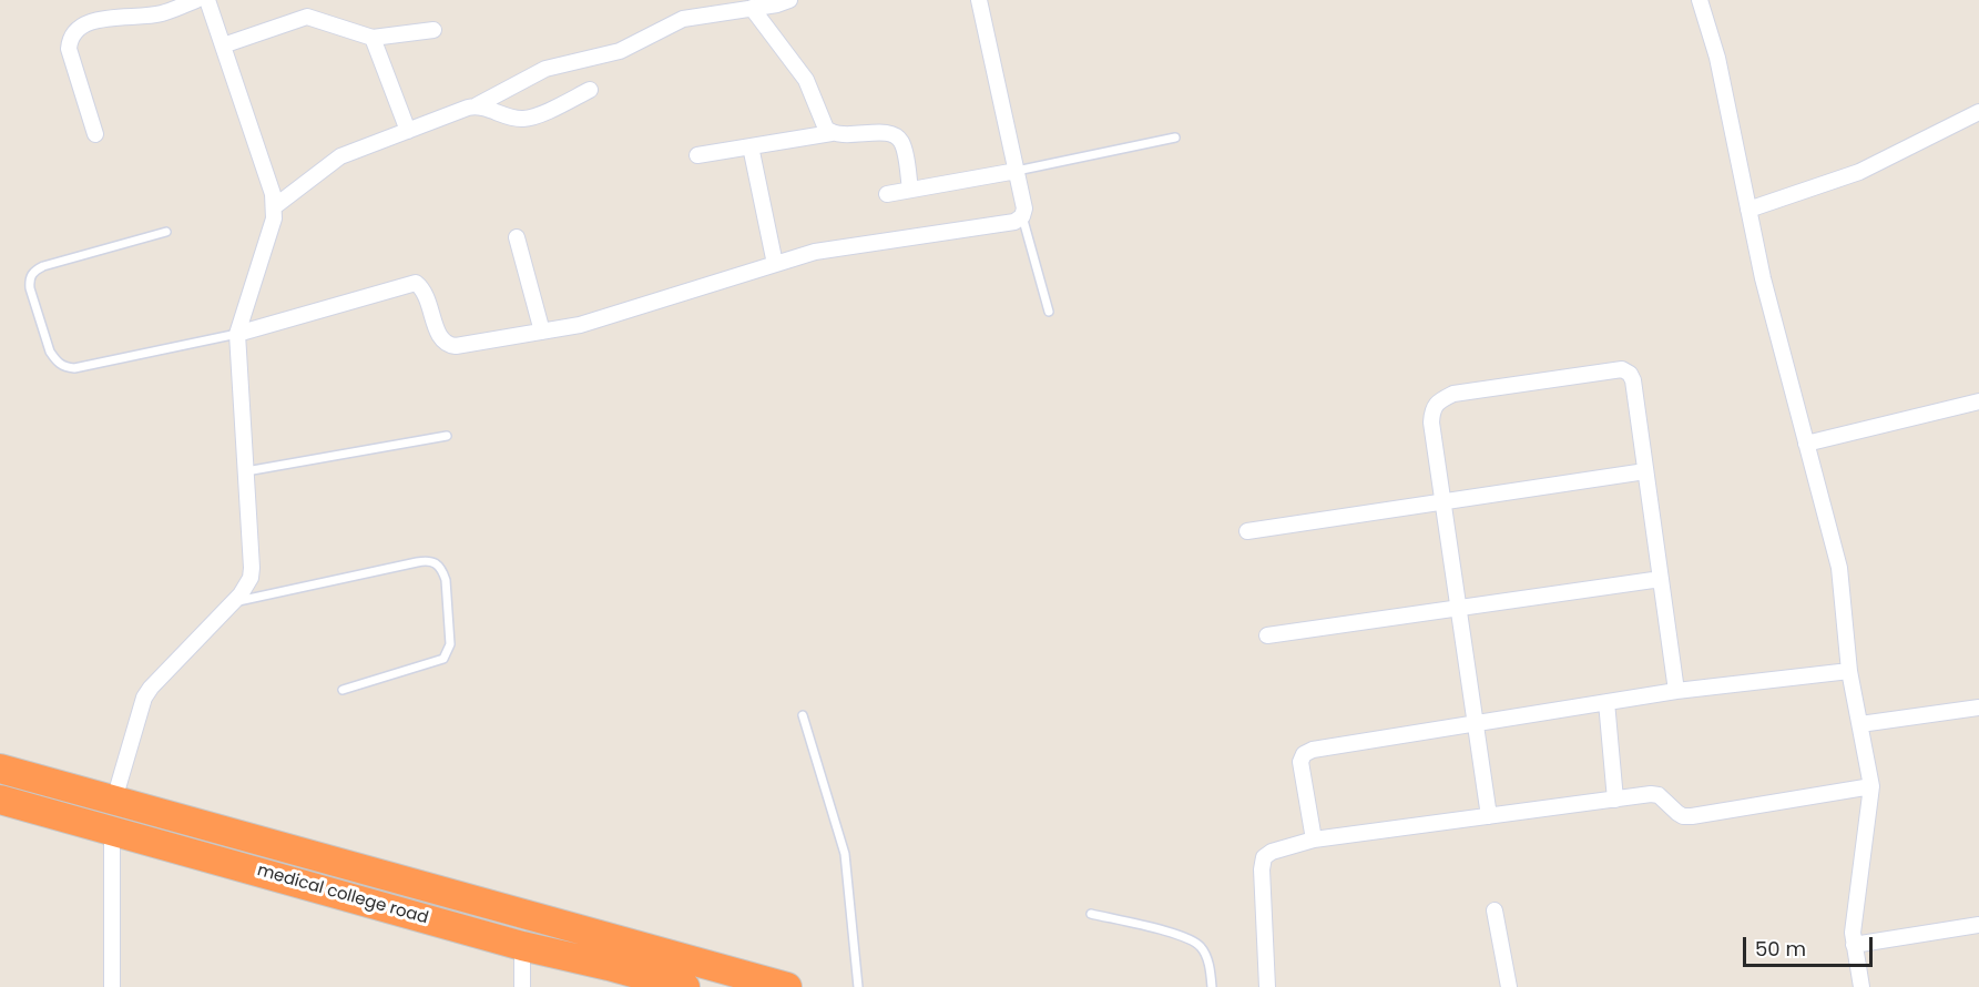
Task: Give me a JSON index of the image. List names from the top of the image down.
{
  "streets": {
    "highway": ["medical college road"]
  },
  "scale_bar": "50 m"
}
